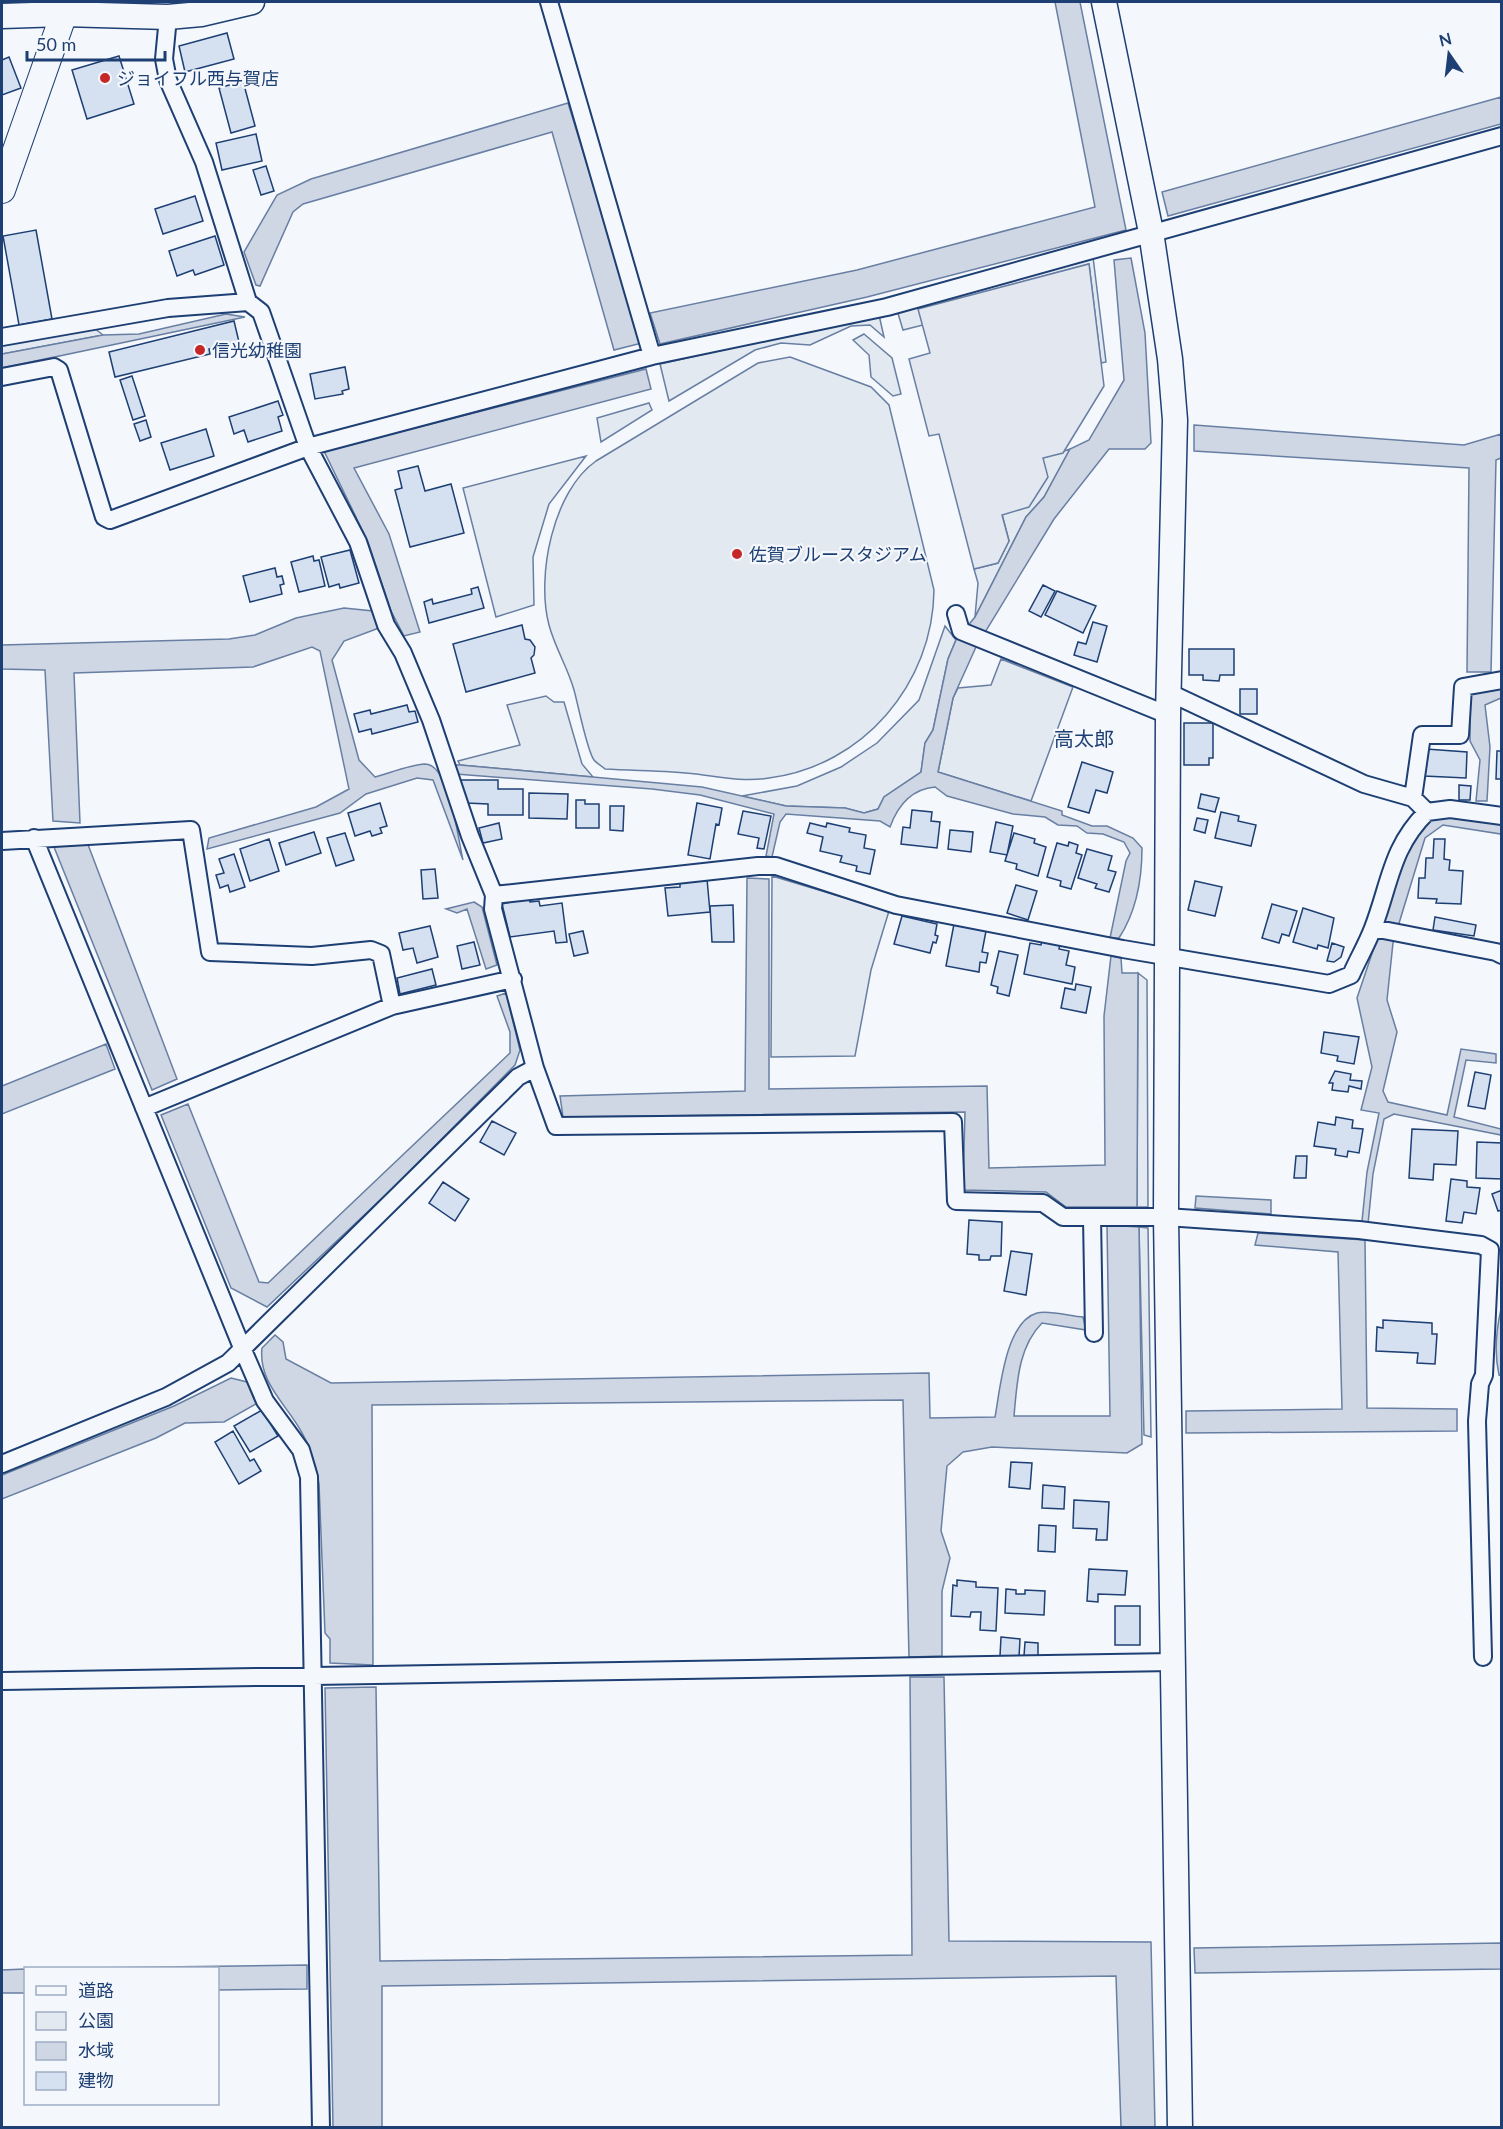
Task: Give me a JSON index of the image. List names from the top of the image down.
{
  "districts": ["高太郎"],
  "places": ["ジョイフル西与賀店", "信光幼稚園", "佐賀ブルースタジアム"],
  "legend": [
    "道路",
    "公園",
    "水域",
    "建物"
  ],
  "scale_bar": "50 m",
  "north": "top"
}
